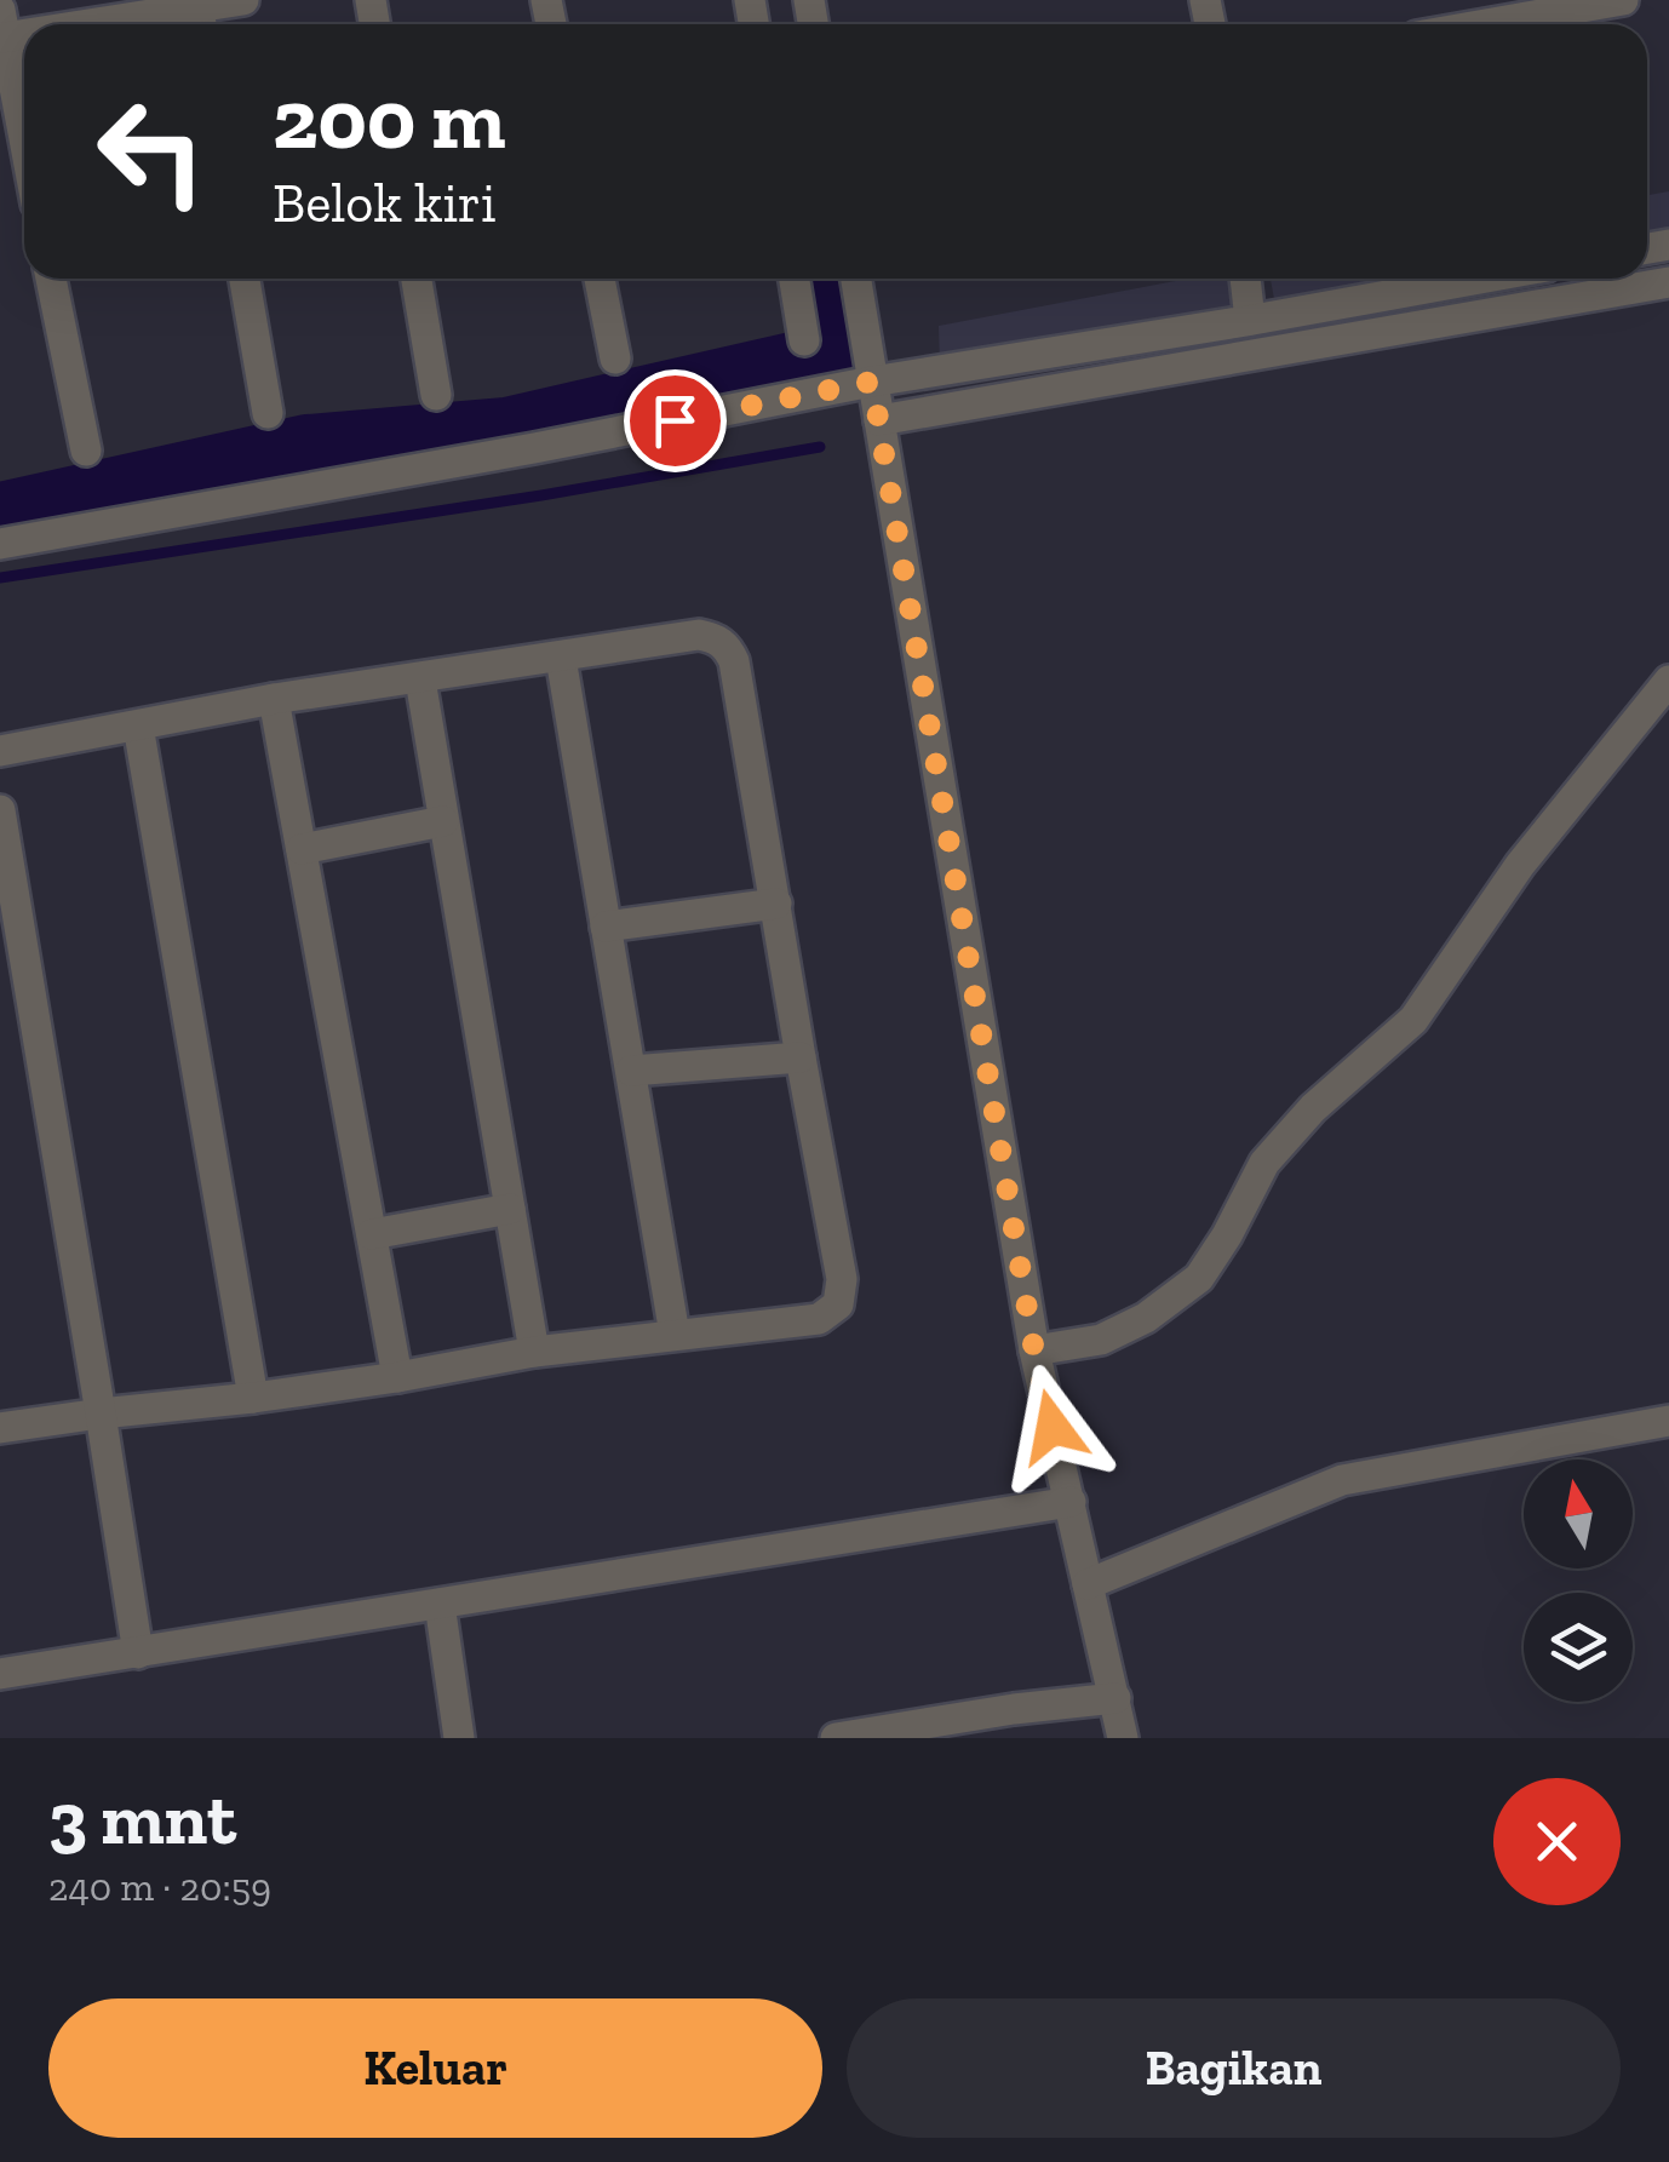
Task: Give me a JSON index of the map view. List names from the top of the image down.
{
  "north": "top",
  "page": {
    "turn": ["200 m", "Belok kiri"],
    "heading": ["3 mnt", "240 m · 20:59"],
    "buttons": ["Keluar", "Bagikan"]
  }
}
